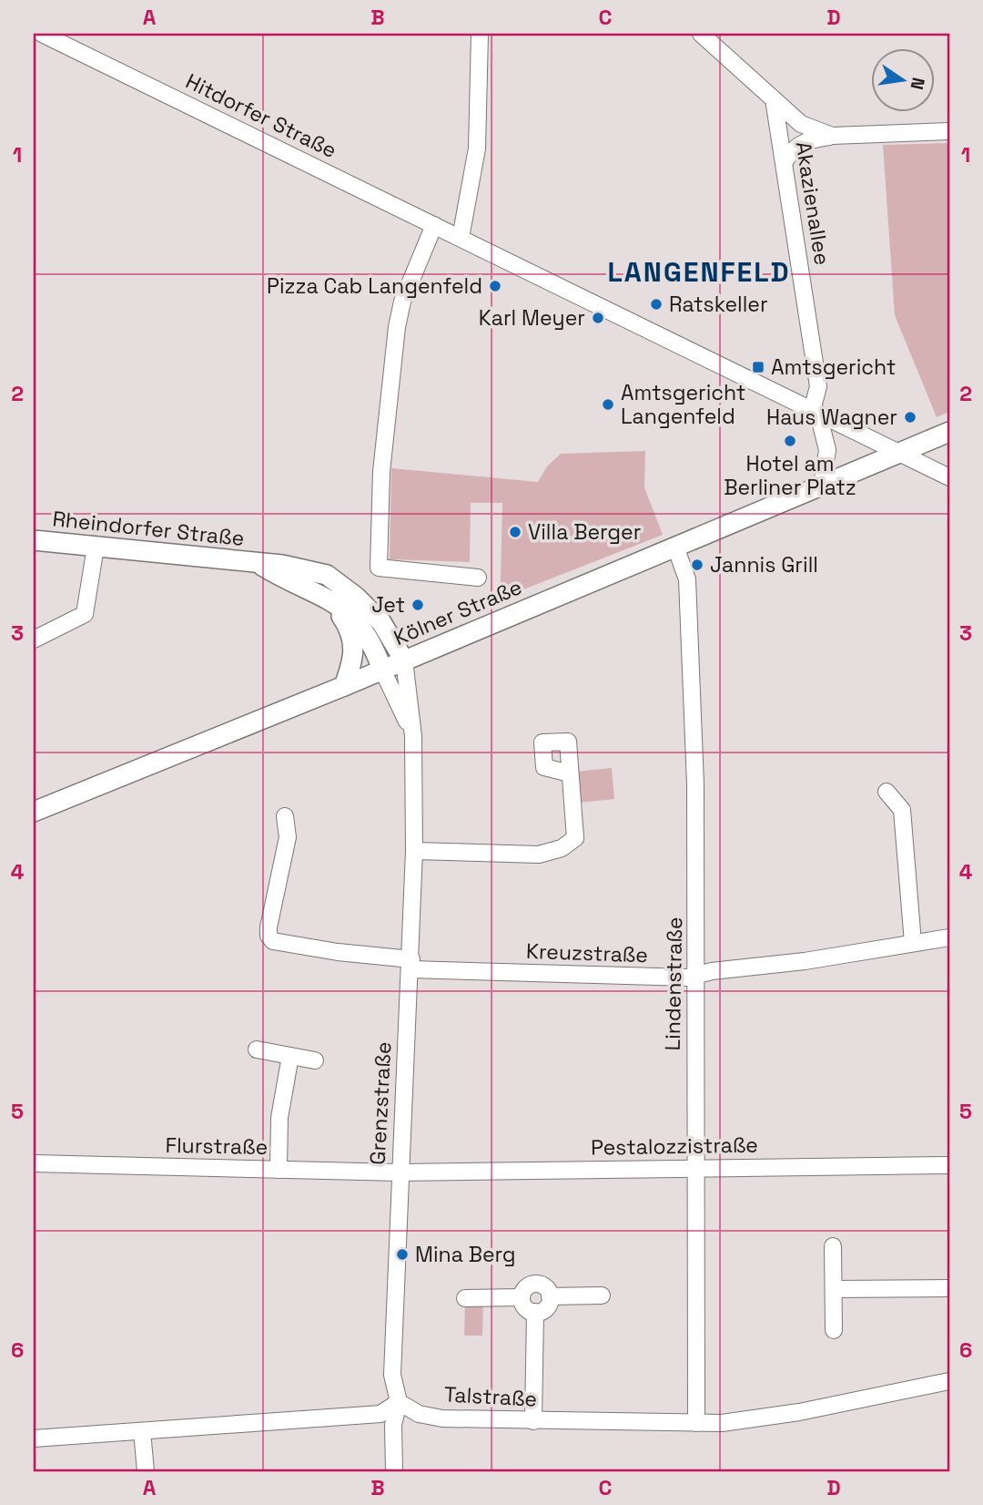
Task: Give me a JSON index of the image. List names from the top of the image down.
{
  "streets": {
    "main road": ["Rheindorfer Straße", "Kölner Straße"],
    "street": [
      "Hitdorfer Straße",
      "Akazienallee",
      "Kreuzstraße",
      "Lindenstraße",
      "Grenzstraße",
      "Flurstraße",
      "Pestalozzistraße",
      "Talstraße"
    ]
  },
  "crossings": [
    ["Hitdorfer Straße", "Akazienallee"],
    ["Hitdorfer Straße", "Kölner Straße"],
    ["Rheindorfer Straße", "Kölner Straße"],
    ["Rheindorfer Straße", "Grenzstraße"],
    ["Kölner Straße", "Lindenstraße"],
    ["Kölner Straße", "Grenzstraße"],
    ["Kreuzstraße", "Lindenstraße"],
    ["Kreuzstraße", "Grenzstraße"],
    ["Lindenstraße", "Pestalozzistraße"],
    ["Lindenstraße", "Talstraße"],
    ["Grenzstraße", "Flurstraße"],
    ["Grenzstraße", "Pestalozzistraße"],
    ["Grenzstraße", "Talstraße"],
    ["Flurstraße", "Pestalozzistraße"]
  ],
  "districts": ["LANGENFELD"],
  "places": {
    "other": [
      "Pizza Cab Langenfeld",
      "Ratskeller",
      "Karl Meyer",
      "Amtsgericht Langenfeld",
      "Haus Wagner",
      "Hotel am Berliner Platz",
      "Villa Berger",
      "Jannis Grill",
      "Jet",
      "Mina Berg"
    ],
    "transit": ["Amtsgericht"]
  },
  "north": "right",
  "grid": {
    "columns": [
      "A",
      "B",
      "C",
      "D"
    ],
    "rows": [
      "1",
      "2",
      "3",
      "4",
      "5",
      "6"
    ]
  }
}
